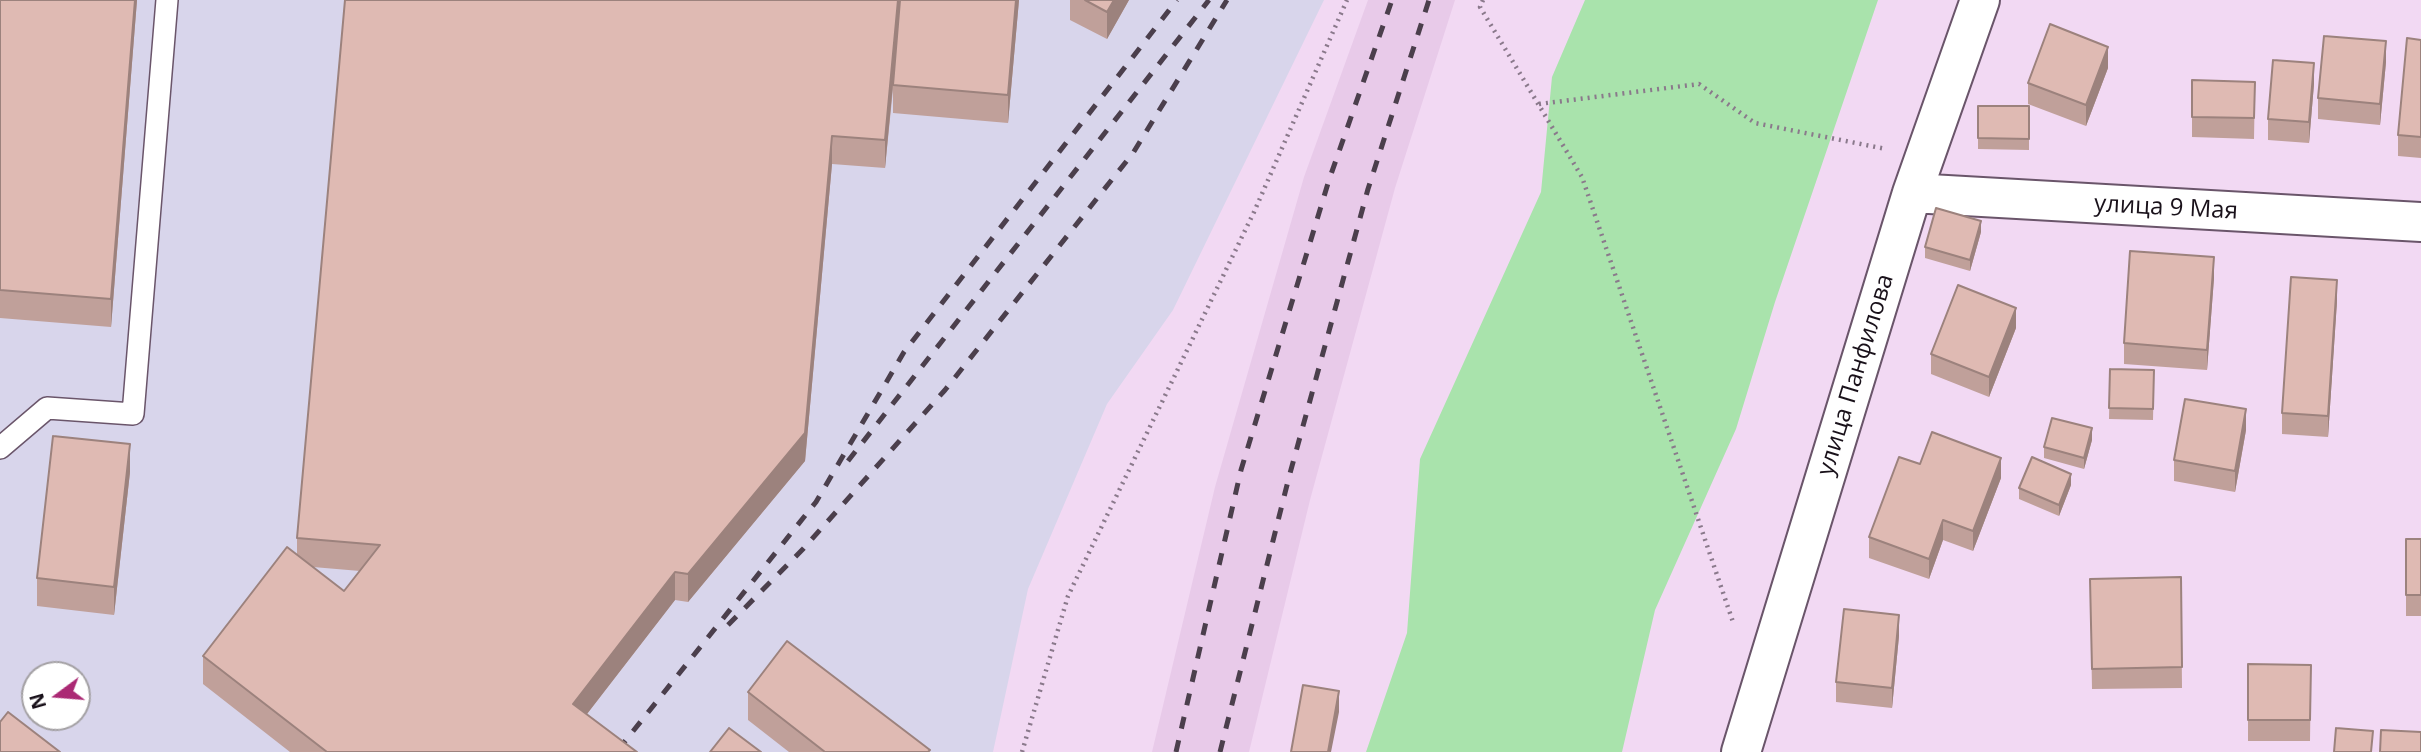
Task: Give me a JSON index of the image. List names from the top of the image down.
{
  "streets": {
    "street": ["улица 9 Мая", "улица Панфилова"]
  },
  "crossings": [
    ["улица 9 Мая", "улица Панфилова"]
  ],
  "north": "left"
}
